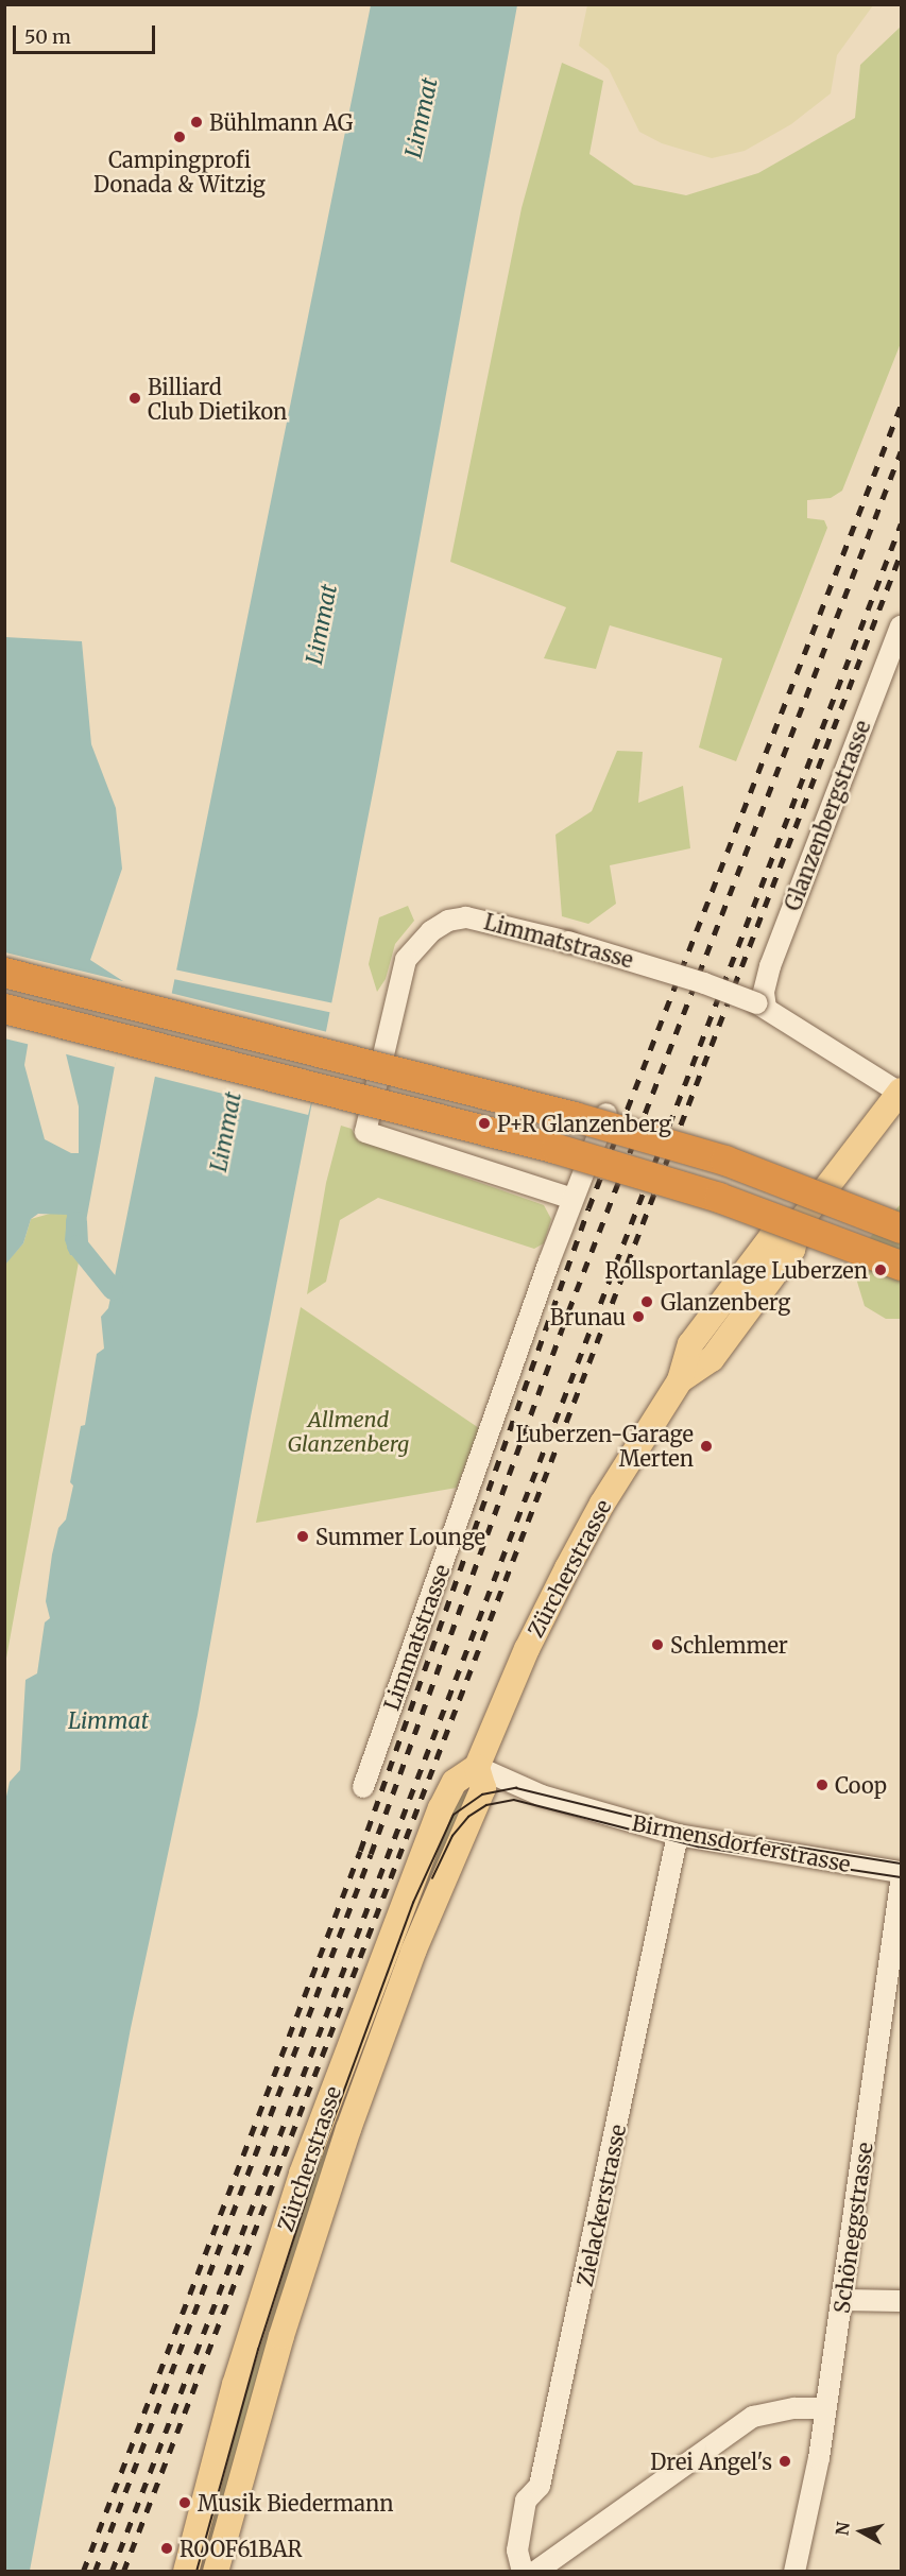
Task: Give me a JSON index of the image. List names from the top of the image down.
{
  "streets": {
    "main road": ["Zürcherstrasse"],
    "street": [
      "Glanzenbergstrasse",
      "Limmatstrasse",
      "Birmensdorferstrasse",
      "Zielackerstrasse",
      "Schöneggstrasse"
    ]
  },
  "crossings": [
    ["Glanzenbergstrasse", "Limmatstrasse"],
    ["Limmatstrasse", "Zürcherstrasse"],
    ["Zürcherstrasse", "Birmensdorferstrasse"],
    ["Birmensdorferstrasse", "Zielackerstrasse"]
  ],
  "water": ["Limmat"],
  "parks": ["Allmend Glanzenberg"],
  "places": [
    "Bühlmann AG",
    "Campingprofi Donada & Witzig",
    "Billiard Club Dietikon",
    "P+R Glanzenberg",
    "Rollsportanlage Luberzen",
    "Glanzenberg",
    "Brunau",
    "Luberzen-Garage Merten",
    "Summer Lounge",
    "Schlemmer",
    "Coop",
    "Drei Angel's",
    "Musik Biedermann",
    "ROOF61BAR"
  ],
  "scale_bar": "50 m",
  "north": "left"
}
